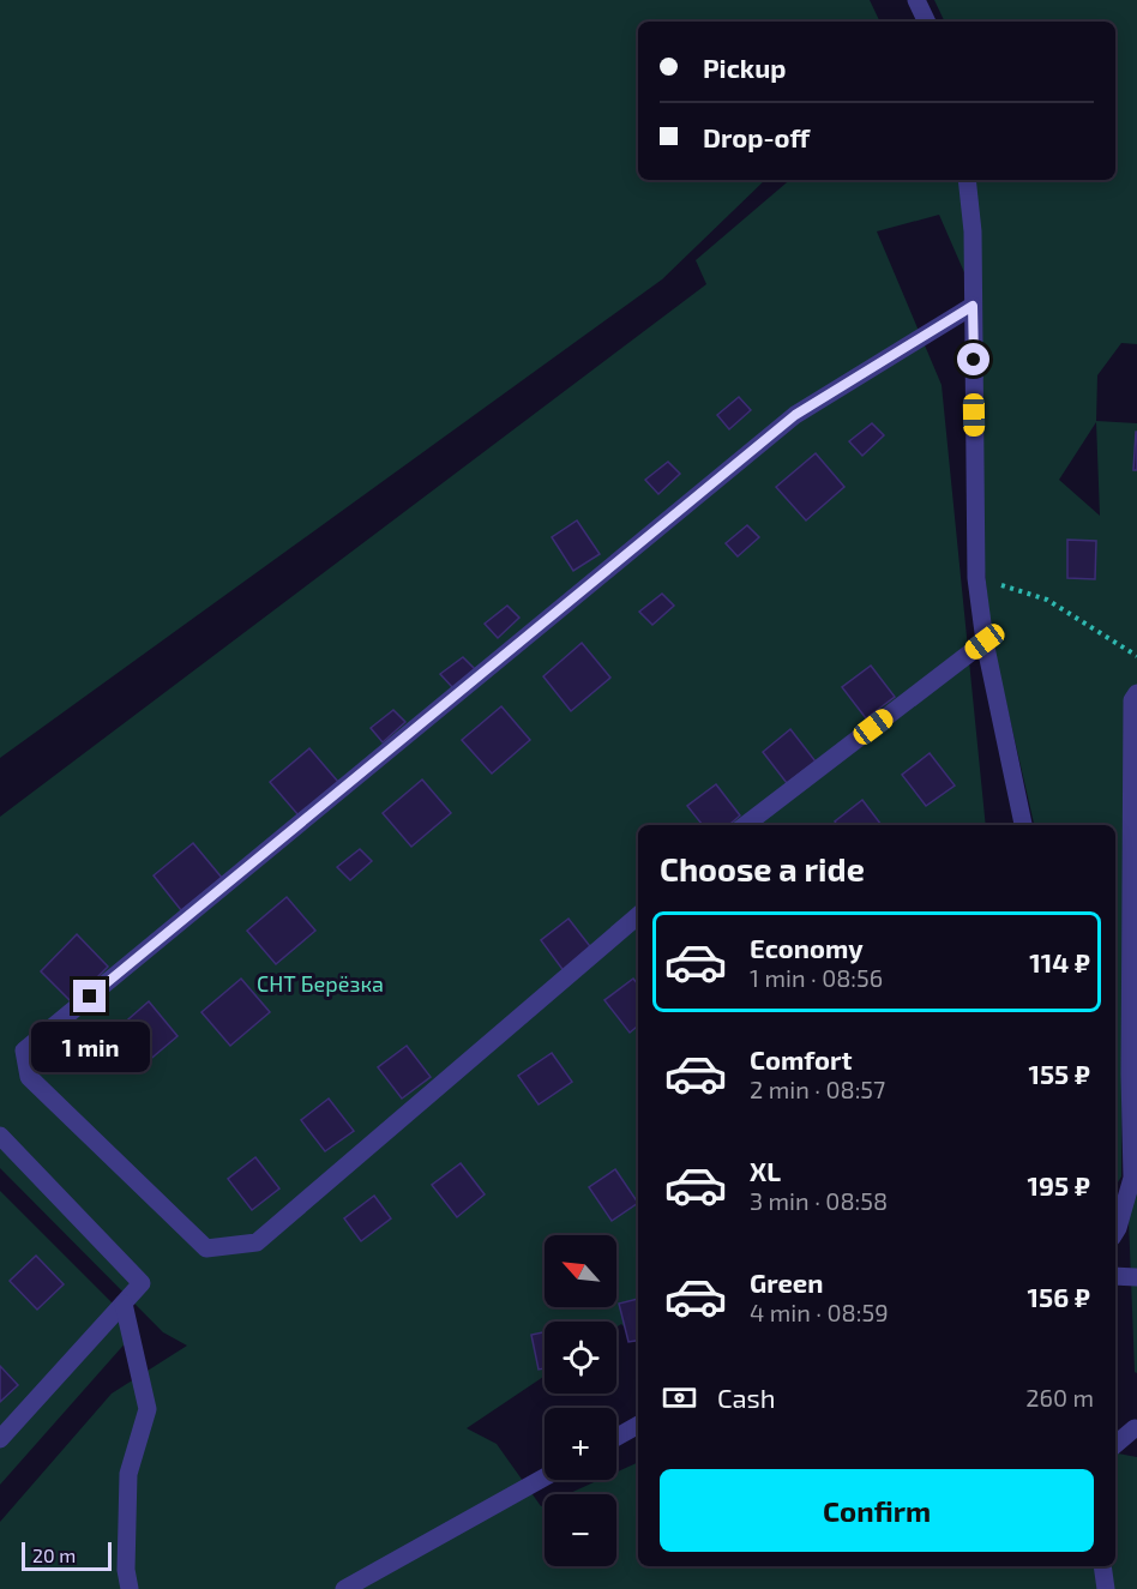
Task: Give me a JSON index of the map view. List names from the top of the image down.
{
  "parks": ["СНТ Берёзка"],
  "scale_bar": "20 m",
  "north": "top left",
  "page": {
    "banner": ["Pickup", "Drop-off"],
    "heading": "Choose a ride",
    "list": [
      {
        "name": "Economy",
        "note": "1 min · 08:56",
        "value": "114 ₽"
      },
      {
        "name": "Comfort",
        "note": "2 min · 08:57",
        "value": "155 ₽"
      },
      {
        "name": "XL",
        "note": "3 min · 08:58",
        "value": "195 ₽"
      },
      {
        "name": "Green",
        "note": "4 min · 08:59",
        "value": "156 ₽"
      }
    ],
    "bubble": "1 min",
    "map_buttons": ["+", "−"],
    "pay": ["Cash", "260 m"],
    "buttons": "Confirm",
    "scale": "20 m"
  }
}
